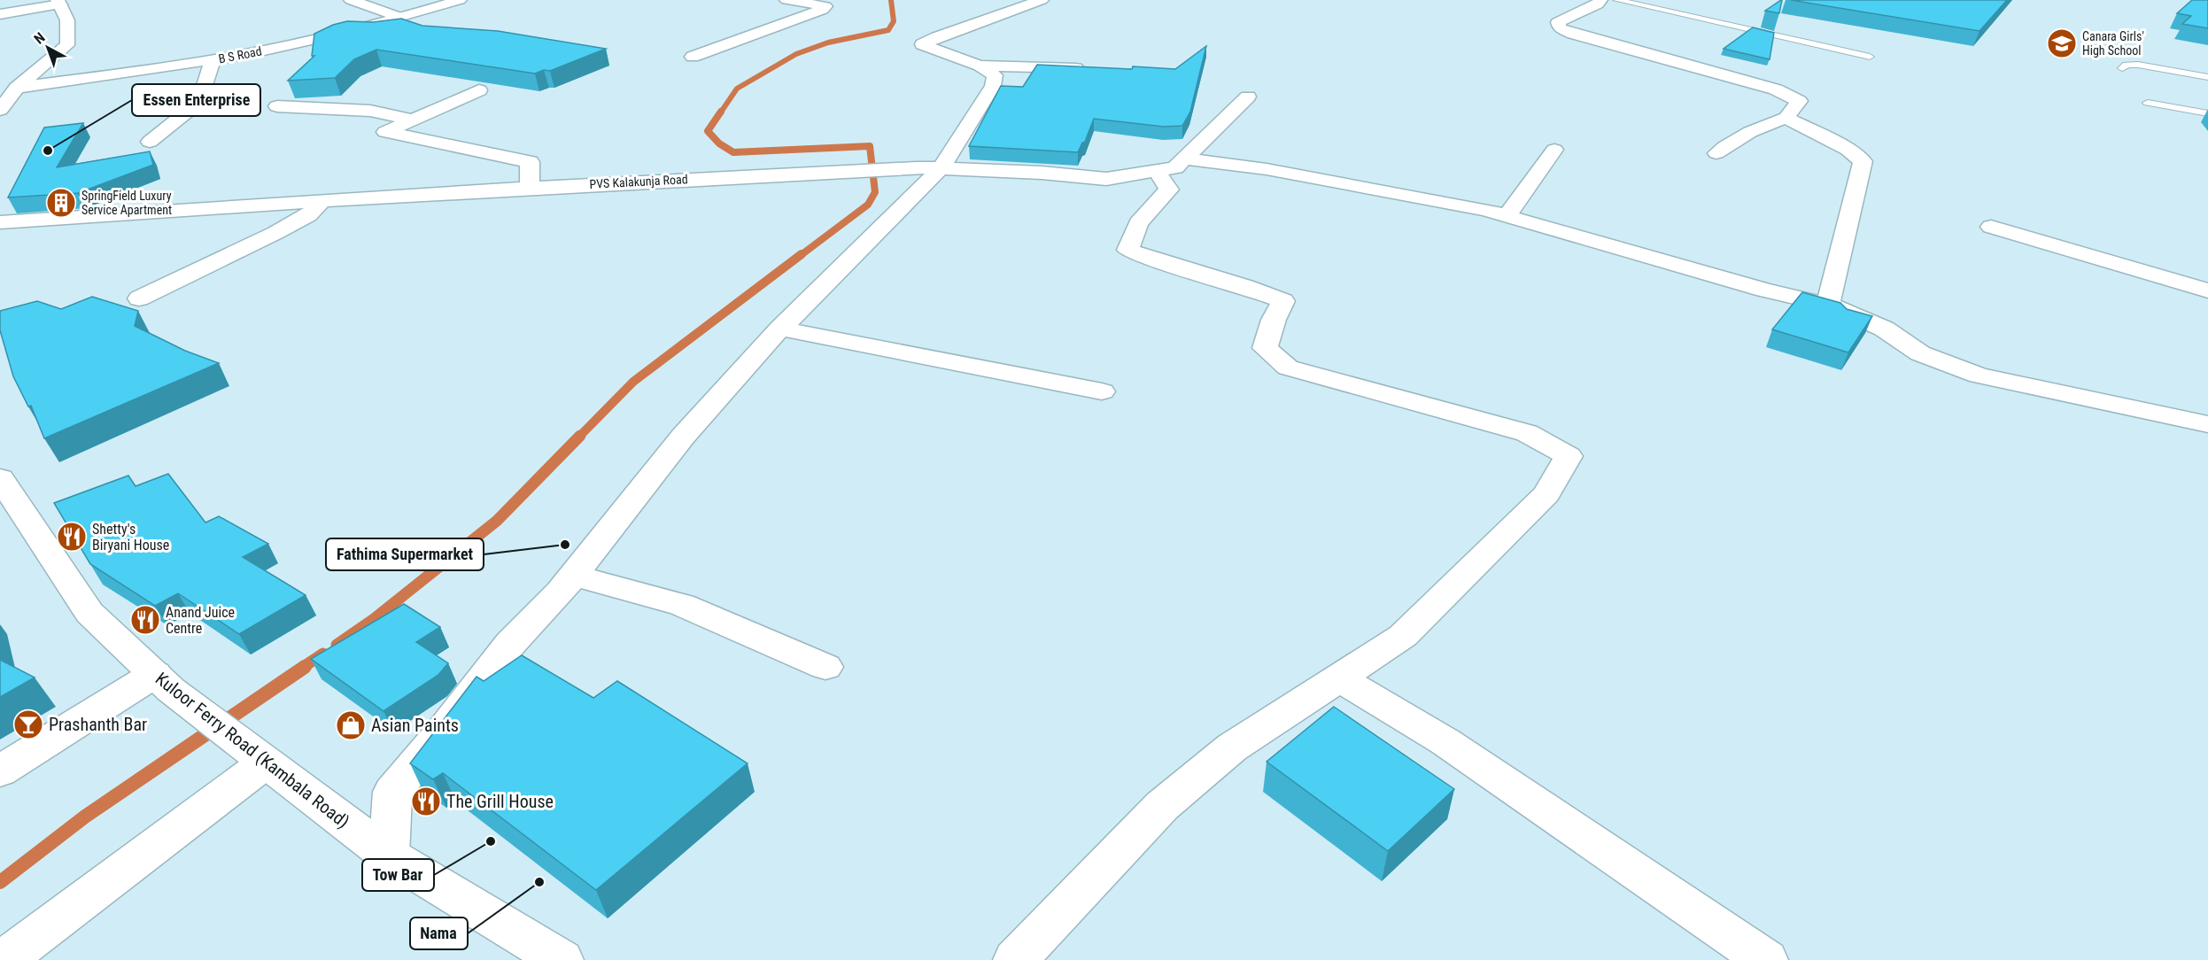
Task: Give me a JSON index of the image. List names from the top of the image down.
{
  "streets": {
    "street": ["B S Road", "PVS Kalakunja Road", "Kuloor Ferry Road (Kambala Road)"]
  },
  "places": {
    "school or university": ["Canara Girls' High School"],
    "other": [
      "Essen Enterprise",
      "Fathima Supermarket",
      "Tow Bar",
      "Nama"
    ],
    "building": ["SpringField Luxury Service Apartment"],
    "restaurant": ["Shetty's Biryani House", "Anand Juice Centre", "The Grill House"],
    "bar": ["Prashanth Bar"],
    "shop": ["Asian Paints"]
  },
  "north": "top left"
}
